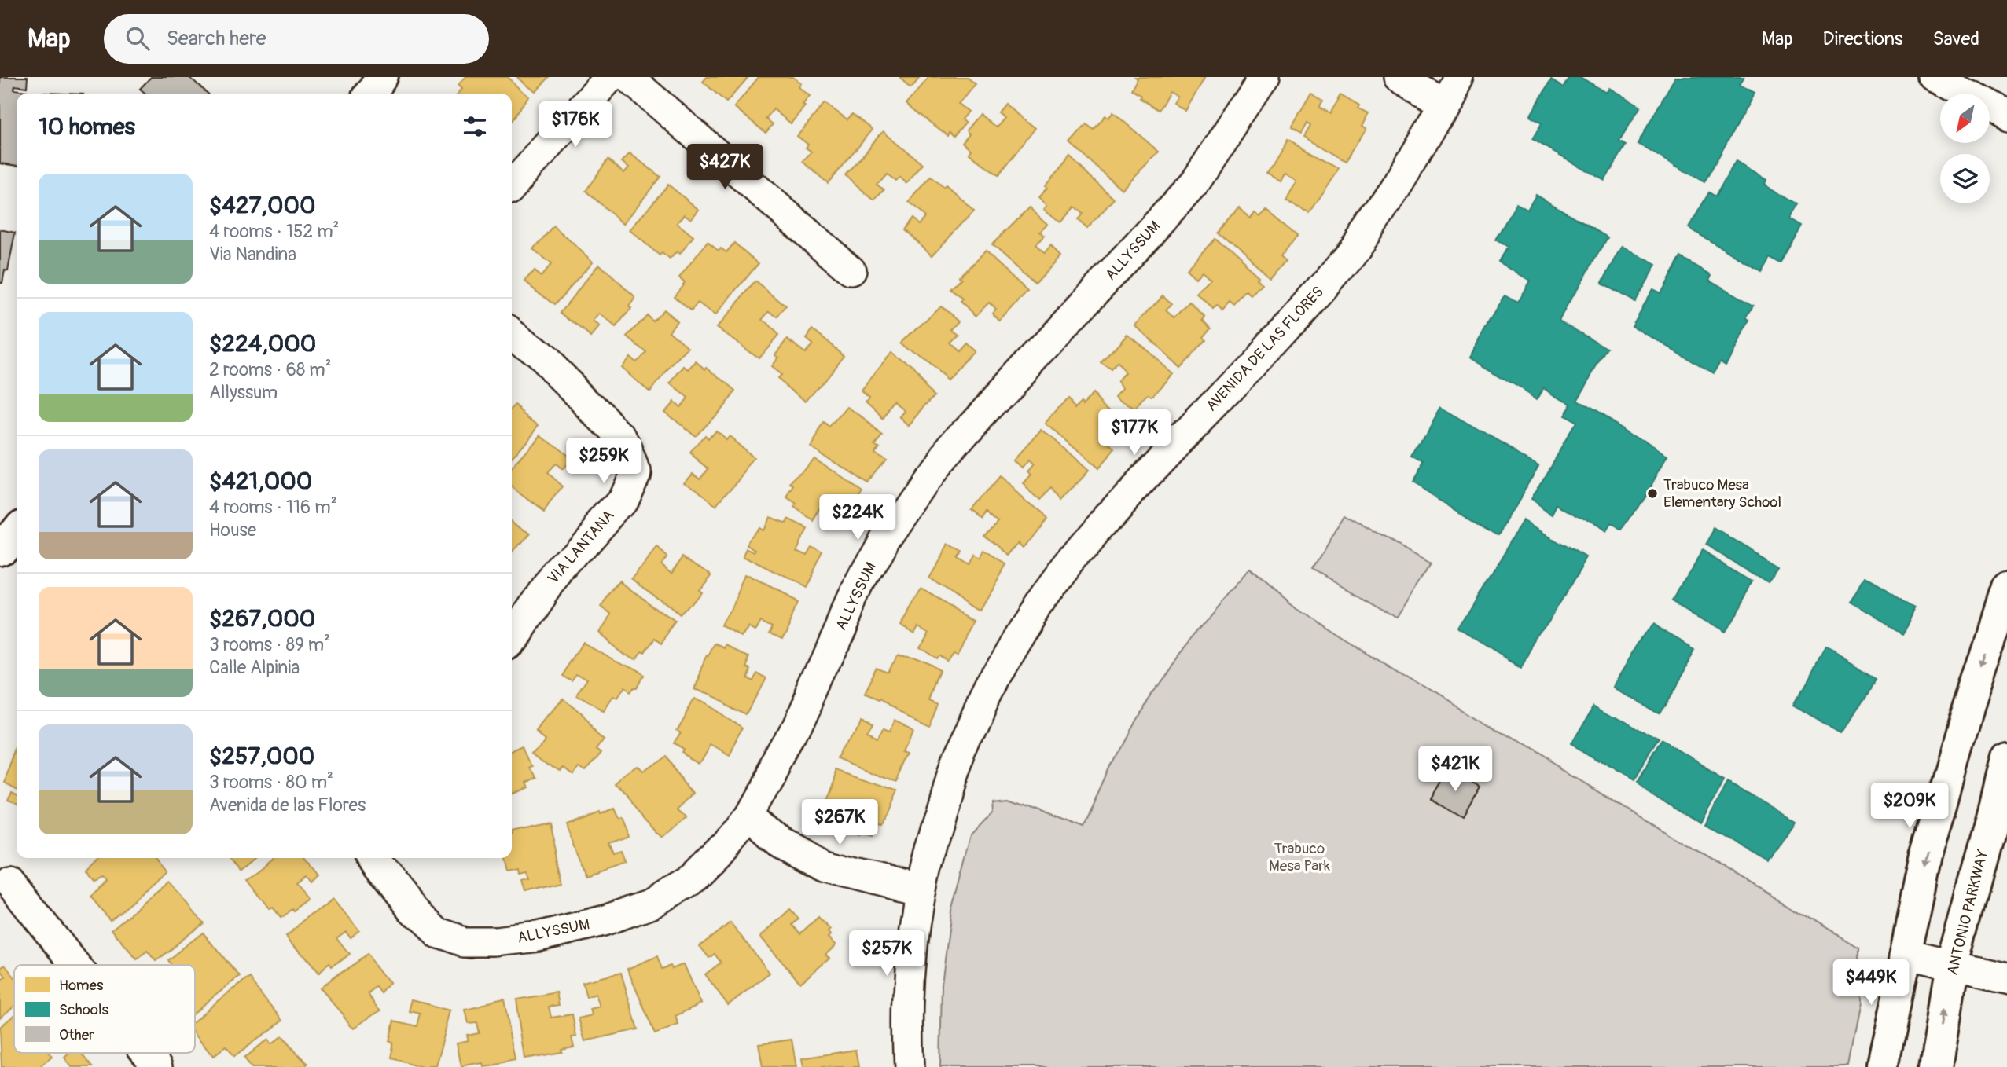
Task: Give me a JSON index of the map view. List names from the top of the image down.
{
  "streets": {
    "main road": ["ANTONIO PARKWAY"],
    "street": ["ALLYSSUM", "AVENIDA DE LAS FLORES", "VIA LANTANA"]
  },
  "parks": ["Trabuco Mesa Park"],
  "places": ["Trabuco Mesa Elementary School"],
  "legend": ["Homes", "Schools", "Other"],
  "north": "bottom left",
  "page": {
    "header": "Map",
    "search": "Search here",
    "nav": ["Map", "Directions", "Saved"],
    "heading": "10 homes",
    "price": [
      "$176K",
      "$427K",
      "$177K",
      "$259K",
      "$224K",
      "$421K",
      "$209K",
      "$267K",
      "$257K",
      "$449K"
    ],
    "list": [
      {
        "name": "$427,000",
        "note": "4 rooms · 152 m² · Via Nandina"
      },
      {
        "name": "$224,000",
        "note": "2 rooms · 68 m² · Allyssum"
      },
      {
        "name": "$421,000",
        "note": "4 rooms · 116 m² · House"
      },
      {
        "name": "$267,000",
        "note": "3 rooms · 89 m² · Calle Alpinia"
      },
      {
        "name": "$257,000",
        "note": "3 rooms · 80 m² · Avenida de las Flores"
      }
    ]
  }
}
